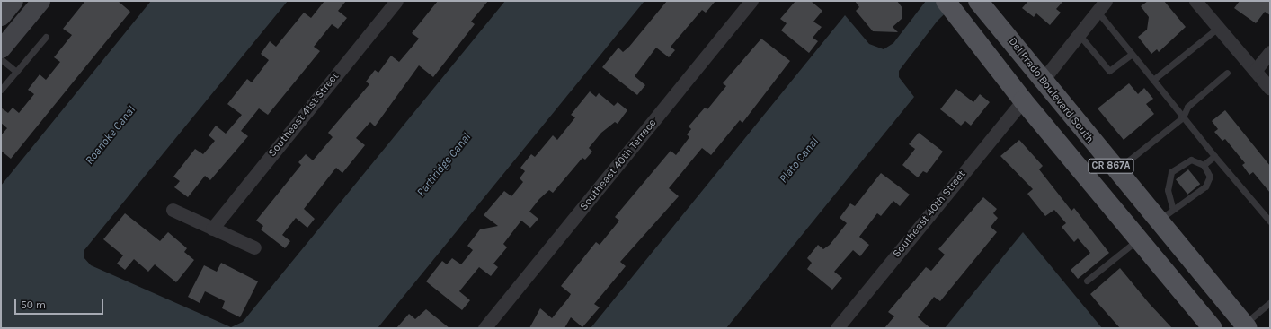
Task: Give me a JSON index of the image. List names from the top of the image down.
{
  "streets": {
    "main road": ["Del Prado Boulevard South", "CR 867A"],
    "street": ["Southeast 41st Street", "Southeast 40th Terrace", "Southeast 40th Street"]
  },
  "crossings": [
    ["CR 867A", "Southeast 40th Street"]
  ],
  "water": ["Roanoke Canal", "Plato Canal", "Partiridge Canal"],
  "scale_bar": "50 m"
}
